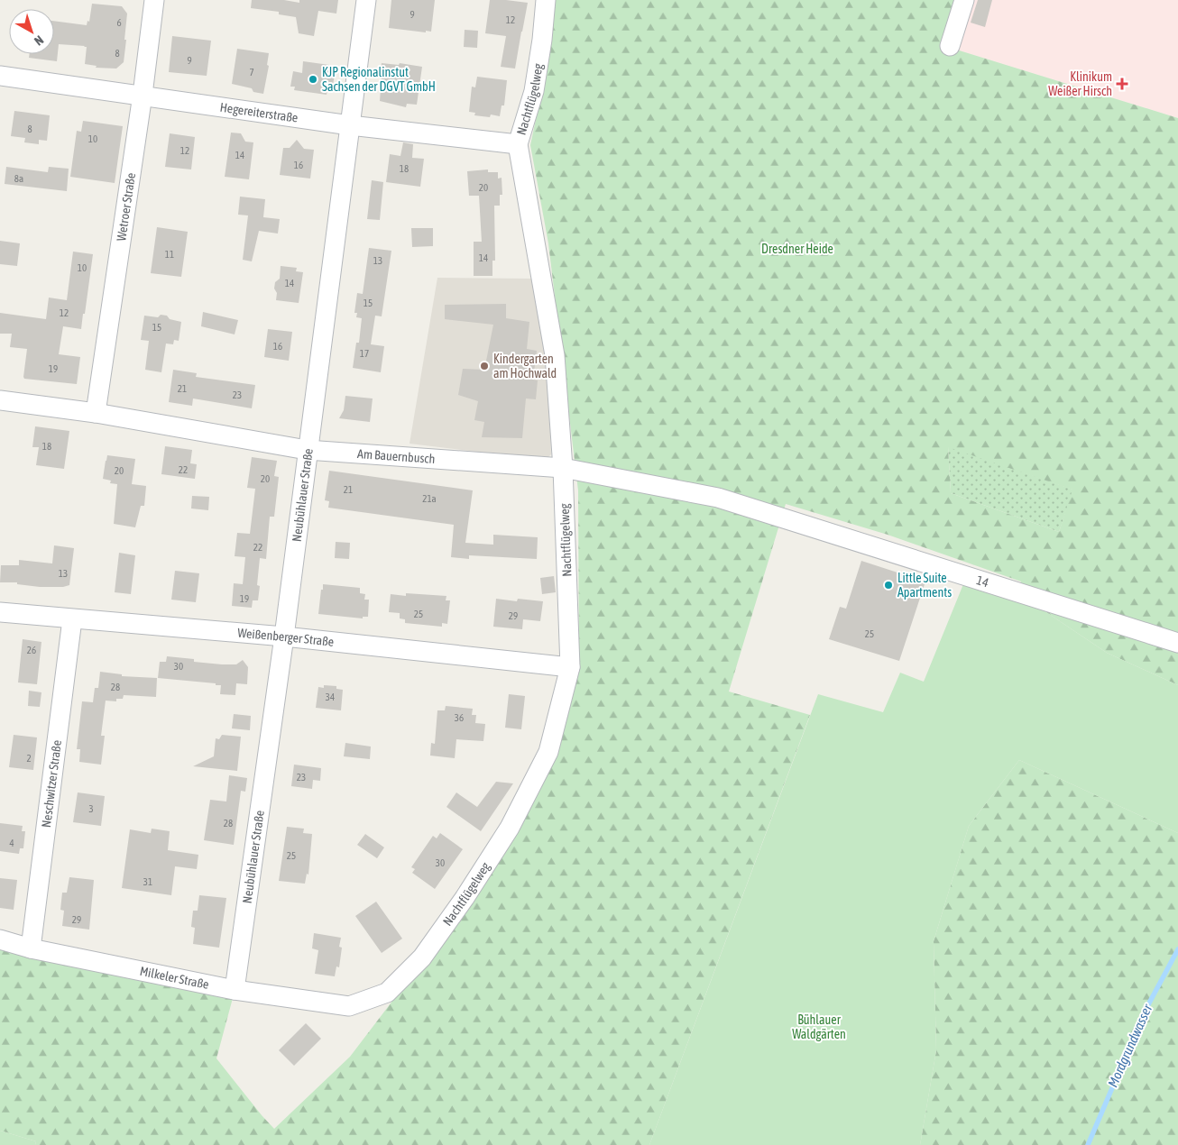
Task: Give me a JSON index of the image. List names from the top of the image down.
{
  "streets": {
    "street": [
      "Nachtflügelweg",
      "Hegereiterstraße",
      "Wetroer Straße",
      "Am Bauernbusch",
      "Neubühlauer Straße",
      "14",
      "Weißenberger Straße",
      "Neschwitzer Straße",
      "Milkeler Straße"
    ]
  },
  "crossings": [
    ["Nachtflügelweg", "Hegereiterstraße"],
    ["Nachtflügelweg", "Am Bauernbusch"],
    ["Nachtflügelweg", "Weißenberger Straße"],
    ["Nachtflügelweg", "Milkeler Straße"],
    ["Hegereiterstraße", "Wetroer Straße"],
    ["Hegereiterstraße", "Neubühlauer Straße"],
    ["Wetroer Straße", "Am Bauernbusch"],
    ["Am Bauernbusch", "Neubühlauer Straße"],
    ["Am Bauernbusch", "14"],
    ["Neubühlauer Straße", "Weißenberger Straße"],
    ["Neubühlauer Straße", "Milkeler Straße"],
    ["Weißenberger Straße", "Neschwitzer Straße"],
    ["Neschwitzer Straße", "Milkeler Straße"]
  ],
  "water": ["Mordgrundwasser"],
  "parks": ["Dresdner Heide", "Bühlauer Waldgärten"],
  "places": {
    "other": ["KJP Regionalinstut Sachsen der DGVT GmbH", "Kindergarten am Hochwald", "Little Suite Apartments"],
    "health": ["Klinikum Weißer Hirsch"]
  },
  "house_numbers": [
    "9",
    "12",
    "6",
    "8",
    "9",
    "7",
    "8",
    "10",
    "12",
    "14",
    "16",
    "18",
    "8a",
    "20",
    "11",
    "14",
    "13",
    "10",
    "14",
    "15",
    "12",
    "15",
    "16",
    "17",
    "19",
    "21",
    "23",
    "18",
    "22",
    "20",
    "20",
    "21",
    "21a",
    "22",
    "13",
    "19",
    "25",
    "29",
    "25",
    "26",
    "30",
    "28",
    "34",
    "36",
    "2",
    "23",
    "3",
    "28",
    "4",
    "25",
    "30",
    "31",
    "29"
  ],
  "north": "bottom right"
}
